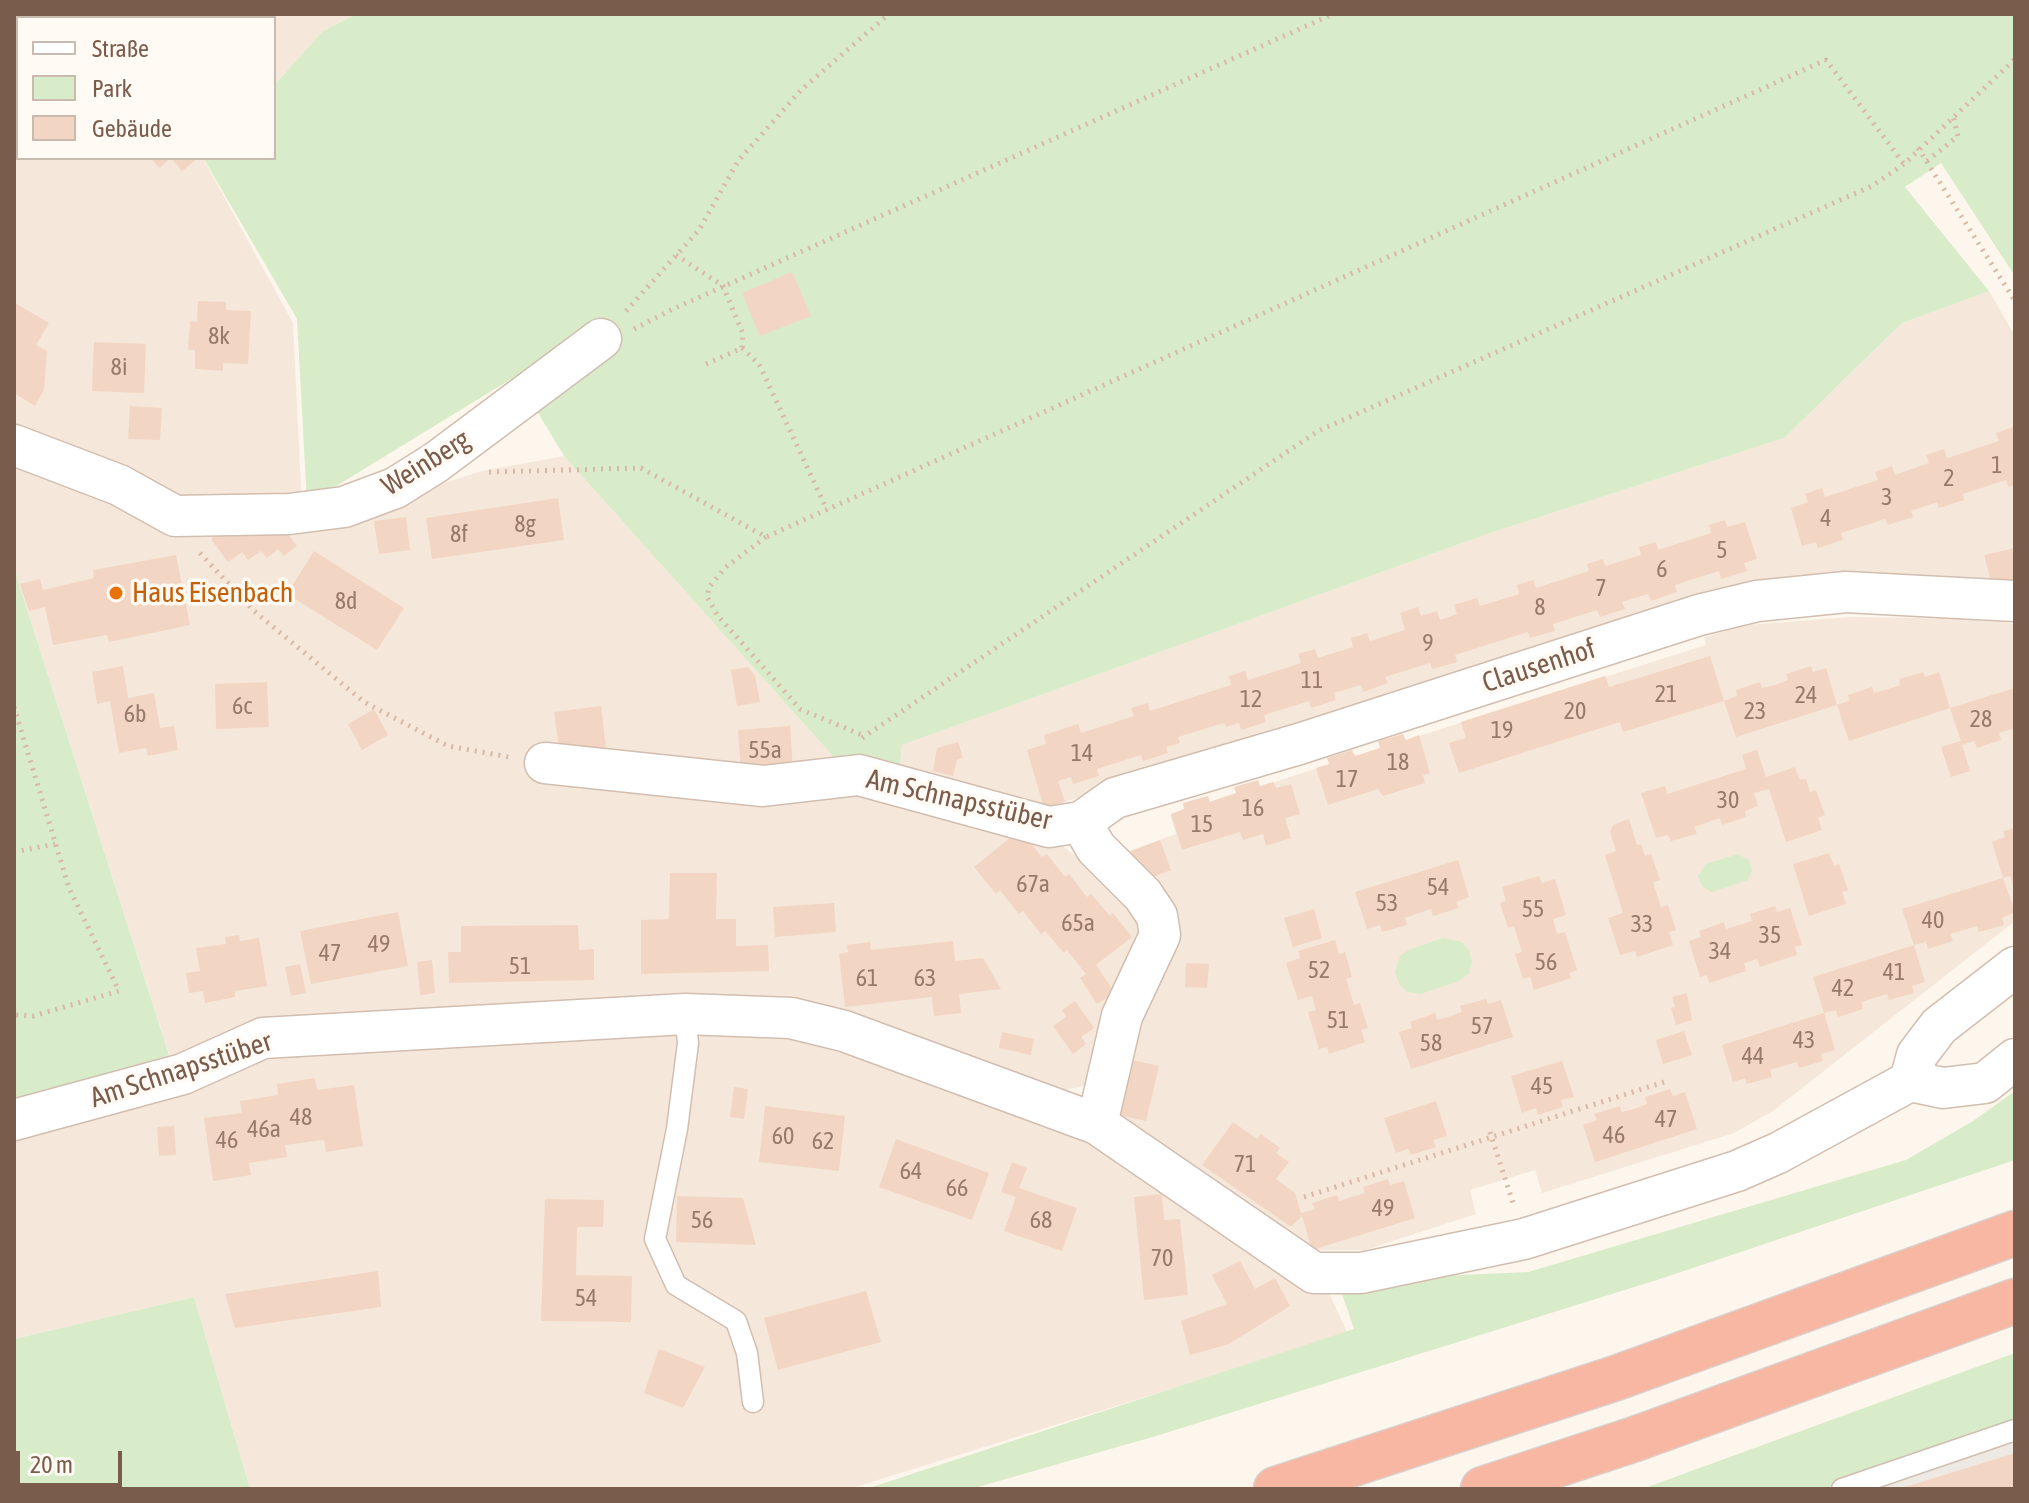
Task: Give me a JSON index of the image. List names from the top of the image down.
{
  "streets": {
    "street": ["Weinberg", "Clausenhof", "Am Schnapsstüber"]
  },
  "crossings": [
    ["Clausenhof", "Am Schnapsstüber"]
  ],
  "places": ["Haus Eisenbach"],
  "house_numbers": [
    "8k",
    "8i",
    "1",
    "2",
    "3",
    "4",
    "8g",
    "8f",
    "5",
    "6",
    "7",
    "8d",
    "8",
    "9",
    "11",
    "21",
    "24",
    "12",
    "6c",
    "20",
    "23",
    "6b",
    "28",
    "19",
    "55a",
    "14",
    "18",
    "17",
    "30",
    "16",
    "15",
    "67a",
    "54",
    "53",
    "55",
    "40",
    "65a",
    "33",
    "35",
    "49",
    "34",
    "47",
    "56",
    "51",
    "52",
    "41",
    "61",
    "63",
    "42",
    "51",
    "57",
    "43",
    "58",
    "44",
    "45",
    "48",
    "47",
    "46a",
    "46",
    "60",
    "46",
    "62",
    "71",
    "64",
    "66",
    "49",
    "56",
    "68",
    "70",
    "54"
  ],
  "legend": ["Straße", "Park", "Gebäude"],
  "scale_bar": "20 m"
}
